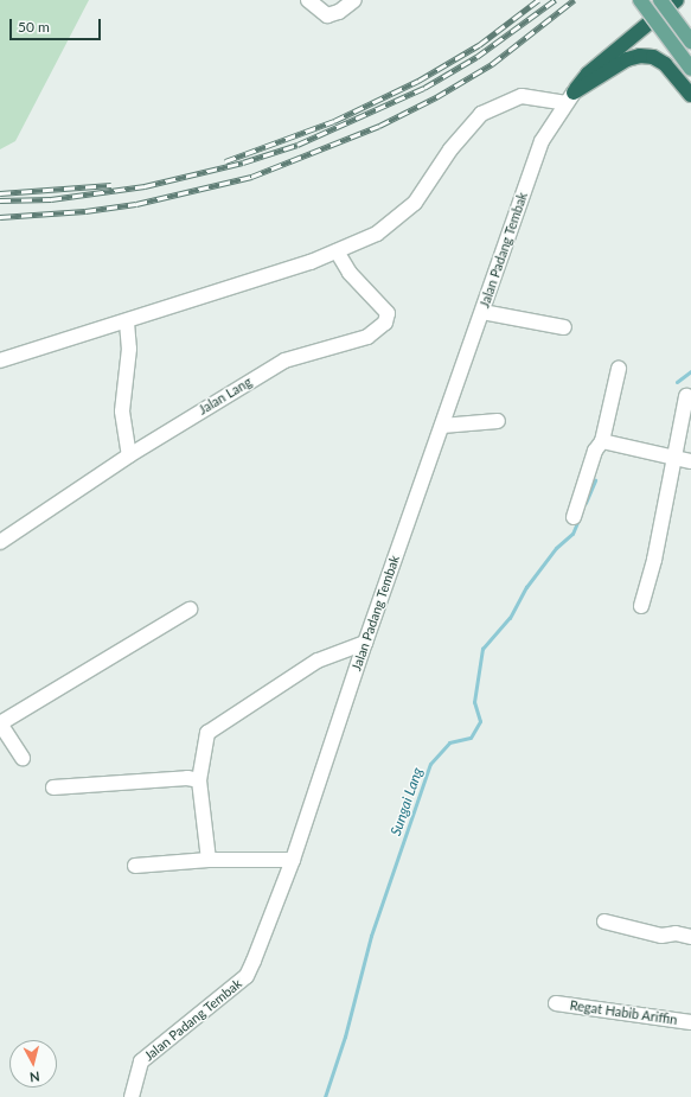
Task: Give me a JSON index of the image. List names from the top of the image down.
{
  "streets": {
    "street": ["Jalan Padang Tembak", "Jalan Lang", "Regat Habib Ariffin"]
  },
  "water": ["Sungai Lang"],
  "scale_bar": "50 m",
  "north": "bottom"
}
